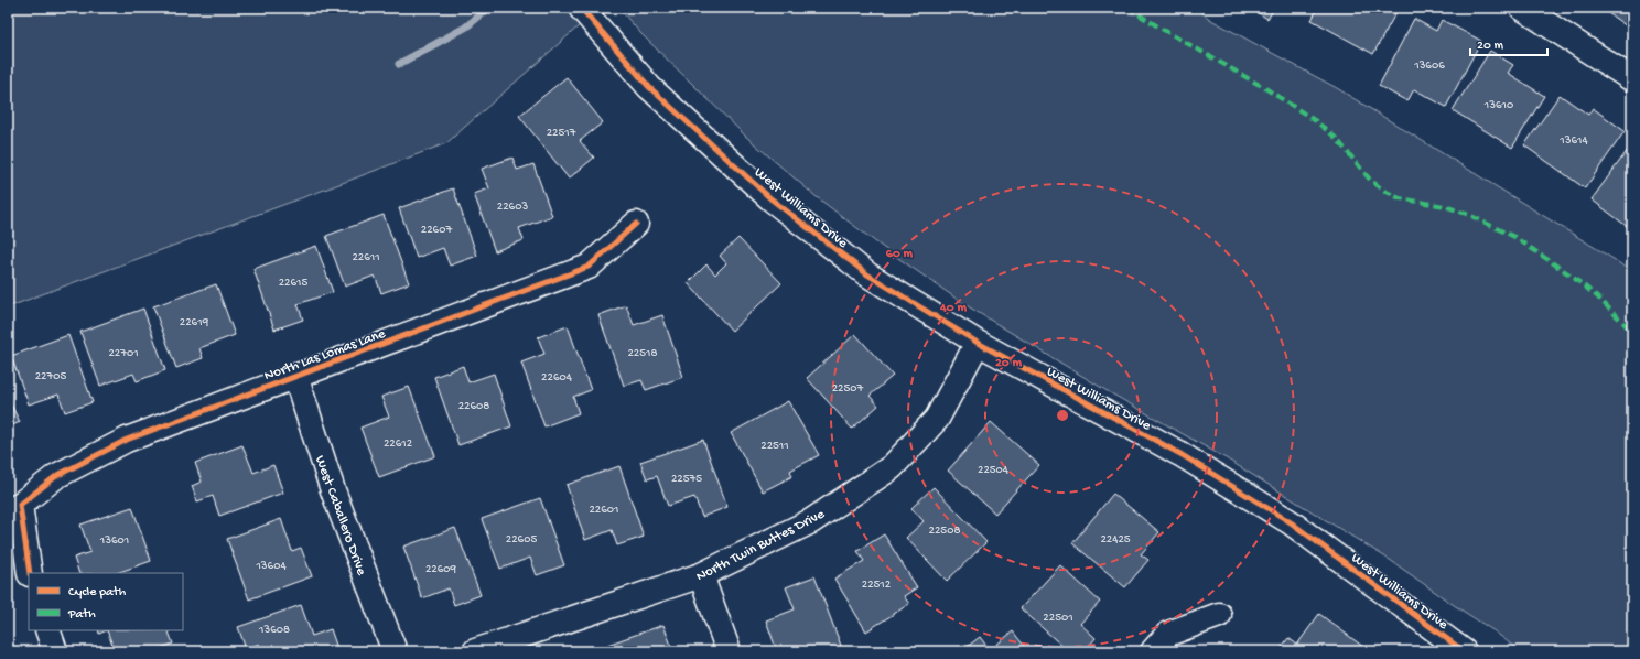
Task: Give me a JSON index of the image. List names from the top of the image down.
{
  "streets": {
    "street": [
      "West Williams Drive",
      "North Las Lomas Lane",
      "West Caballero Drive",
      "North Twin Buttes Drive"
    ]
  },
  "crossings": [
    ["West Williams Drive", "North Twin Buttes Drive"],
    ["North Las Lomas Lane", "West Caballero Drive"]
  ],
  "house_numbers": [
    "13606",
    "13610",
    "22517",
    "13614",
    "22603",
    "22607",
    "22611",
    "22615",
    "22619",
    "22701",
    "22518",
    "22705",
    "22604",
    "22507",
    "22608",
    "22612",
    "22511",
    "22504",
    "22575",
    "22601",
    "22508",
    "22605",
    "22425",
    "13601",
    "13604",
    "22609",
    "22512",
    "22501",
    "13608"
  ],
  "legend": ["Cycle path", "Path"],
  "scale_bar": "20 m",
  "rings": ["60 m", "40 m", "20 m"]
}
